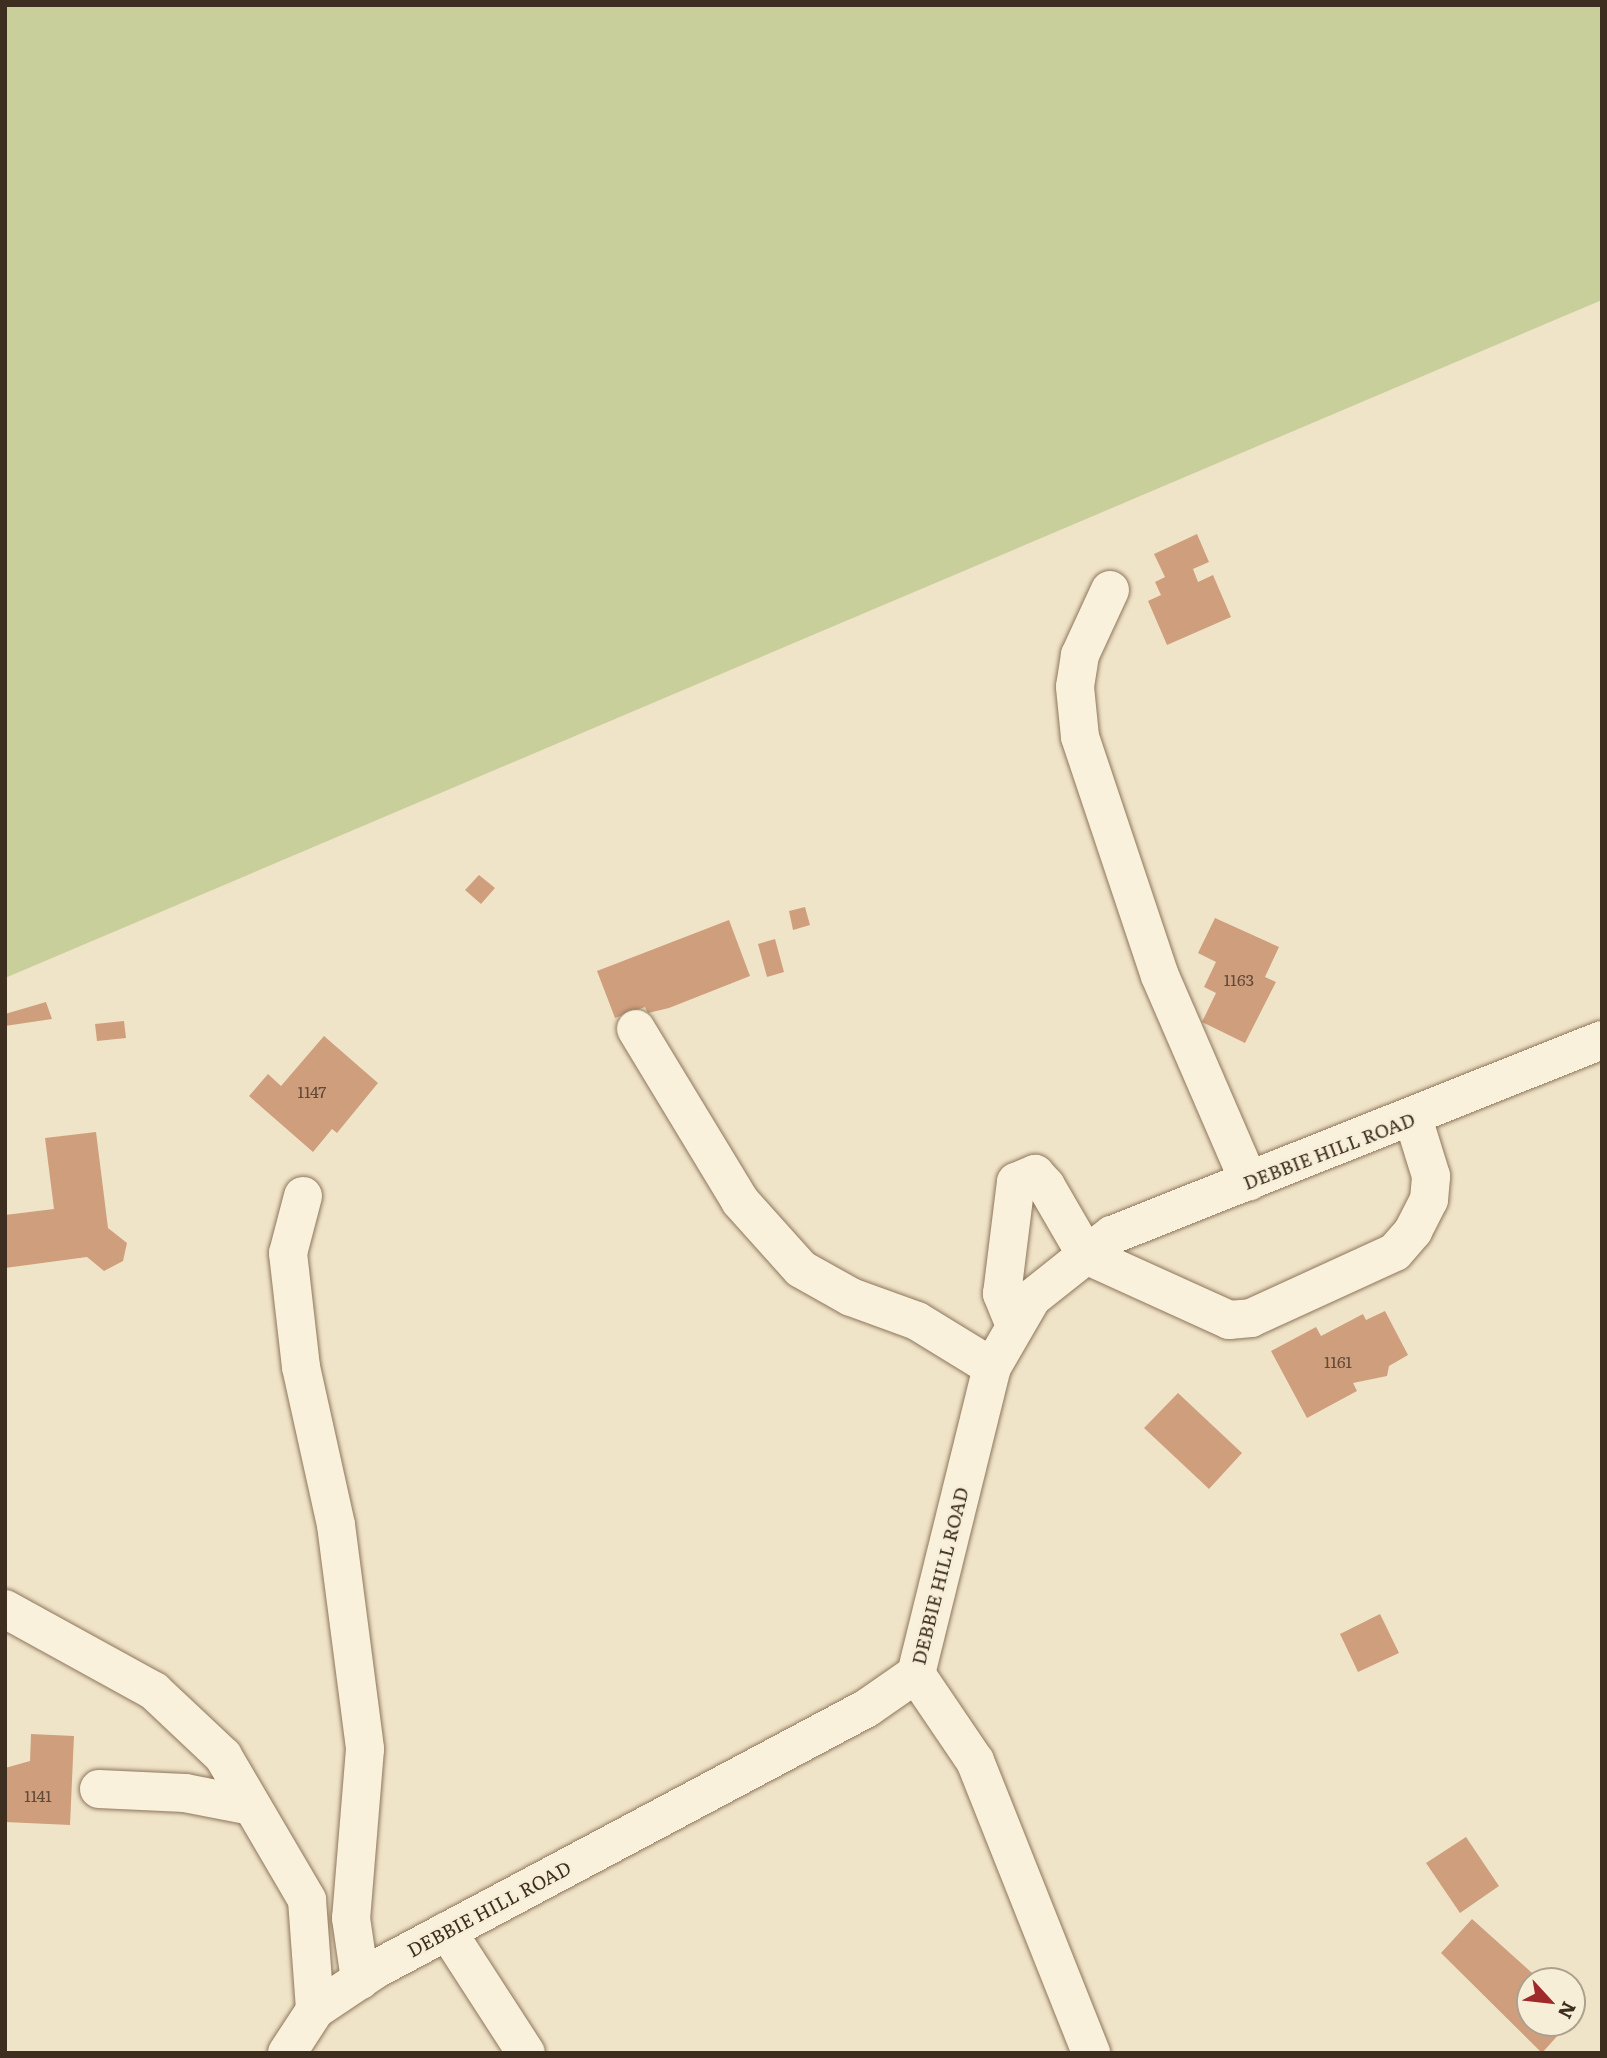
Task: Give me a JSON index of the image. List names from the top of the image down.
{
  "streets": {
    "street": ["DEBBIE HILL ROAD"]
  },
  "house_numbers": [
    "1163",
    "1147",
    "1161",
    "1141"
  ],
  "north": "bottom right"
}
